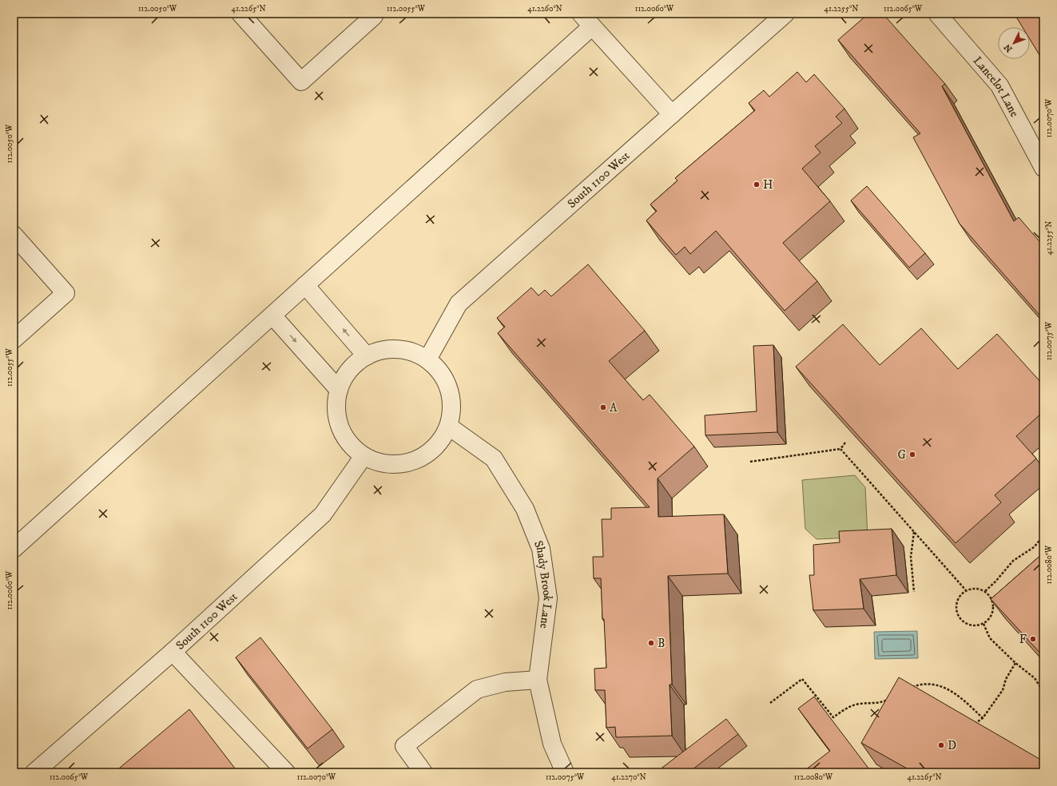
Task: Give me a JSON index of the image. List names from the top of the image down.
{
  "streets": {
    "street": ["Lancelot Lane", "South 1100 West", "Shady Brook Lane"]
  },
  "places": [
    "H",
    "A",
    "G",
    "F",
    "B",
    "D"
  ],
  "north": "bottom left",
  "coordinates": [
    "112.0050°W",
    "41.2265°N",
    "112.0055°W",
    "41.2260°N",
    "112.0060°W",
    "41.2255°N",
    "112.0065°W",
    "112.0070°W",
    "112.0075°W",
    "112.0080°W",
    "41.2270°N"
  ]
}
